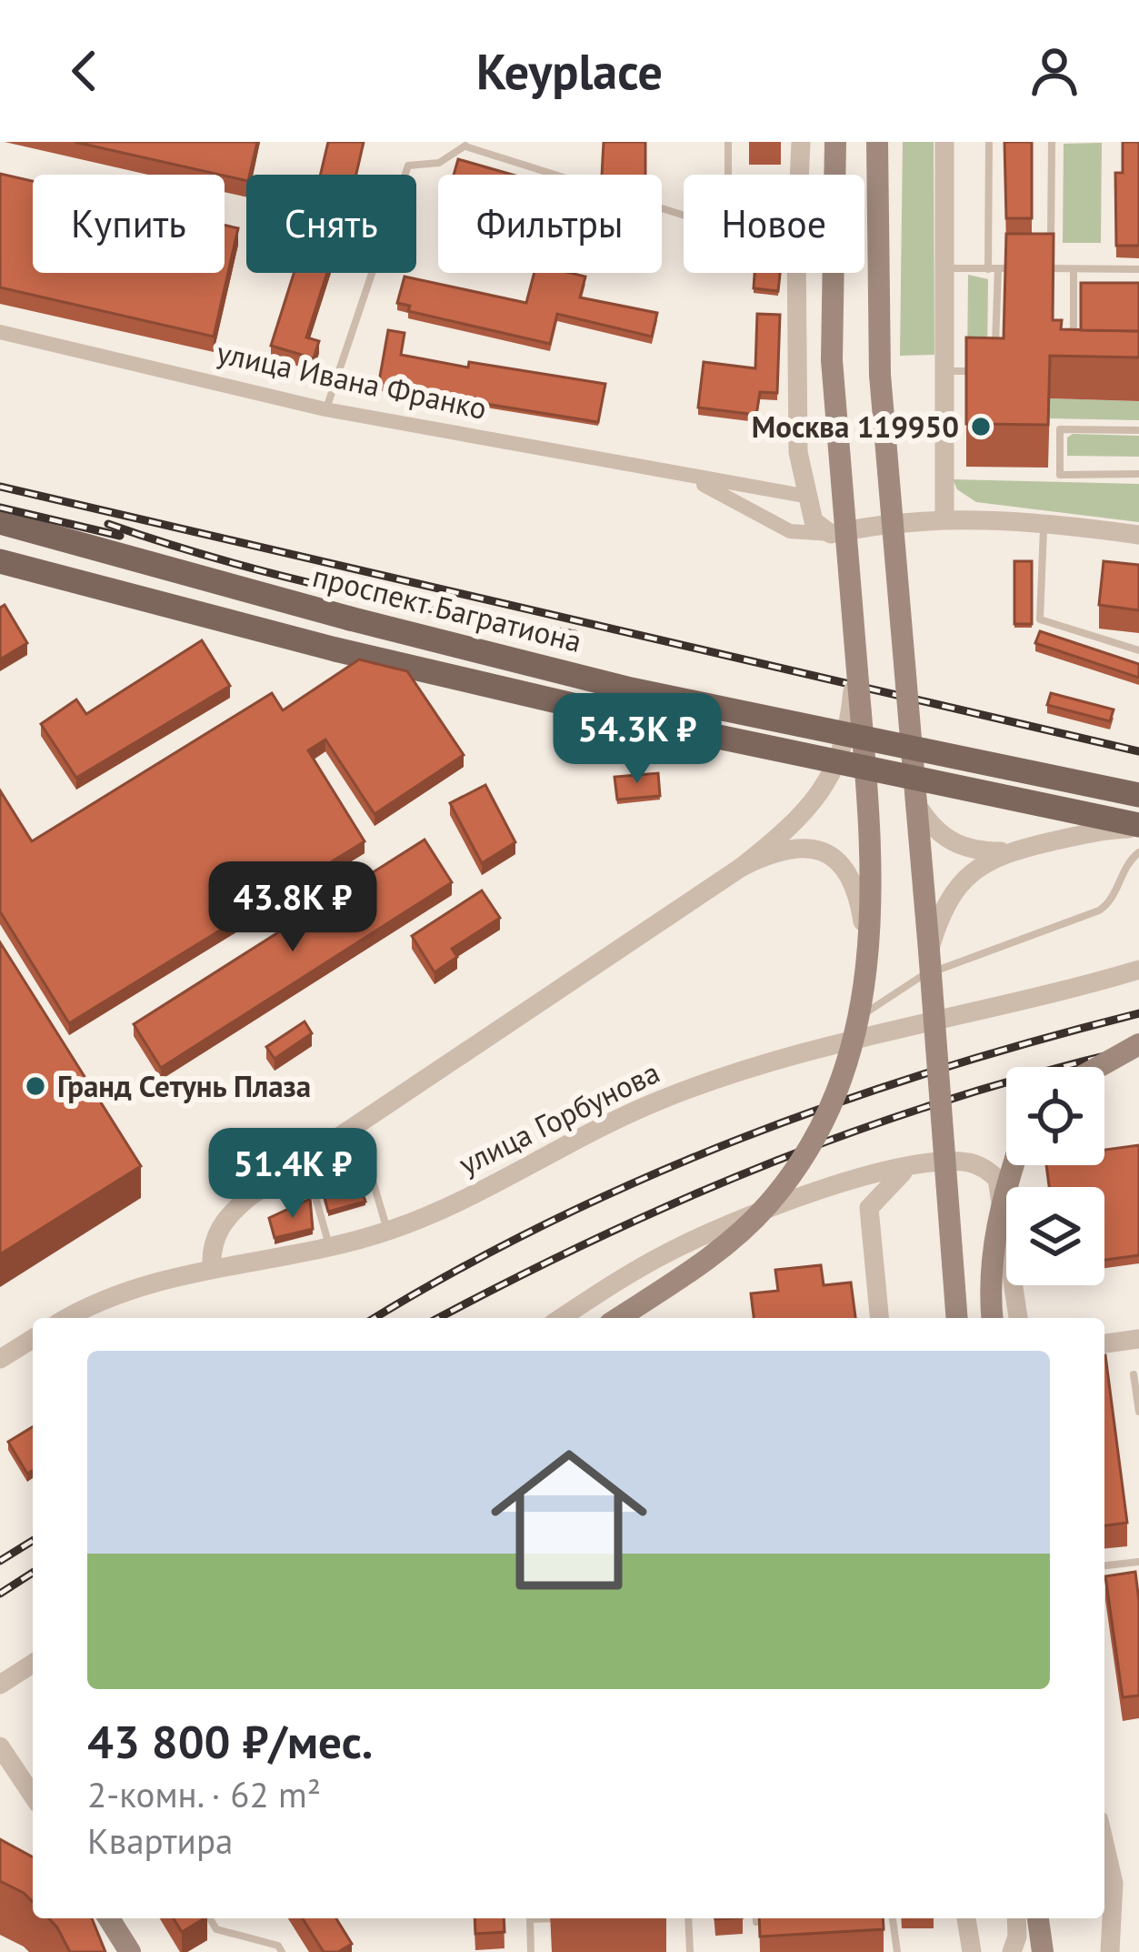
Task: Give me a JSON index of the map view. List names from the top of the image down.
{
  "streets": {
    "main road": ["проспект Багратиона"],
    "street": ["улица Ивана Франко", "улица Горбунова"]
  },
  "places": ["Москва 119950", "Гранд Сетунь Плаза"],
  "page": {
    "header": "Keyplace",
    "chip": [
      "Купить",
      "Снять",
      "Фильтры",
      "Новое"
    ],
    "price": ["54.3K ₽", "43.8K ₽", "51.4K ₽"],
    "list": [
      {
        "name": "43 800 ₽/мес.",
        "note": "2-комн. · 62 m² · Квартира"
      }
    ]
  }
}
